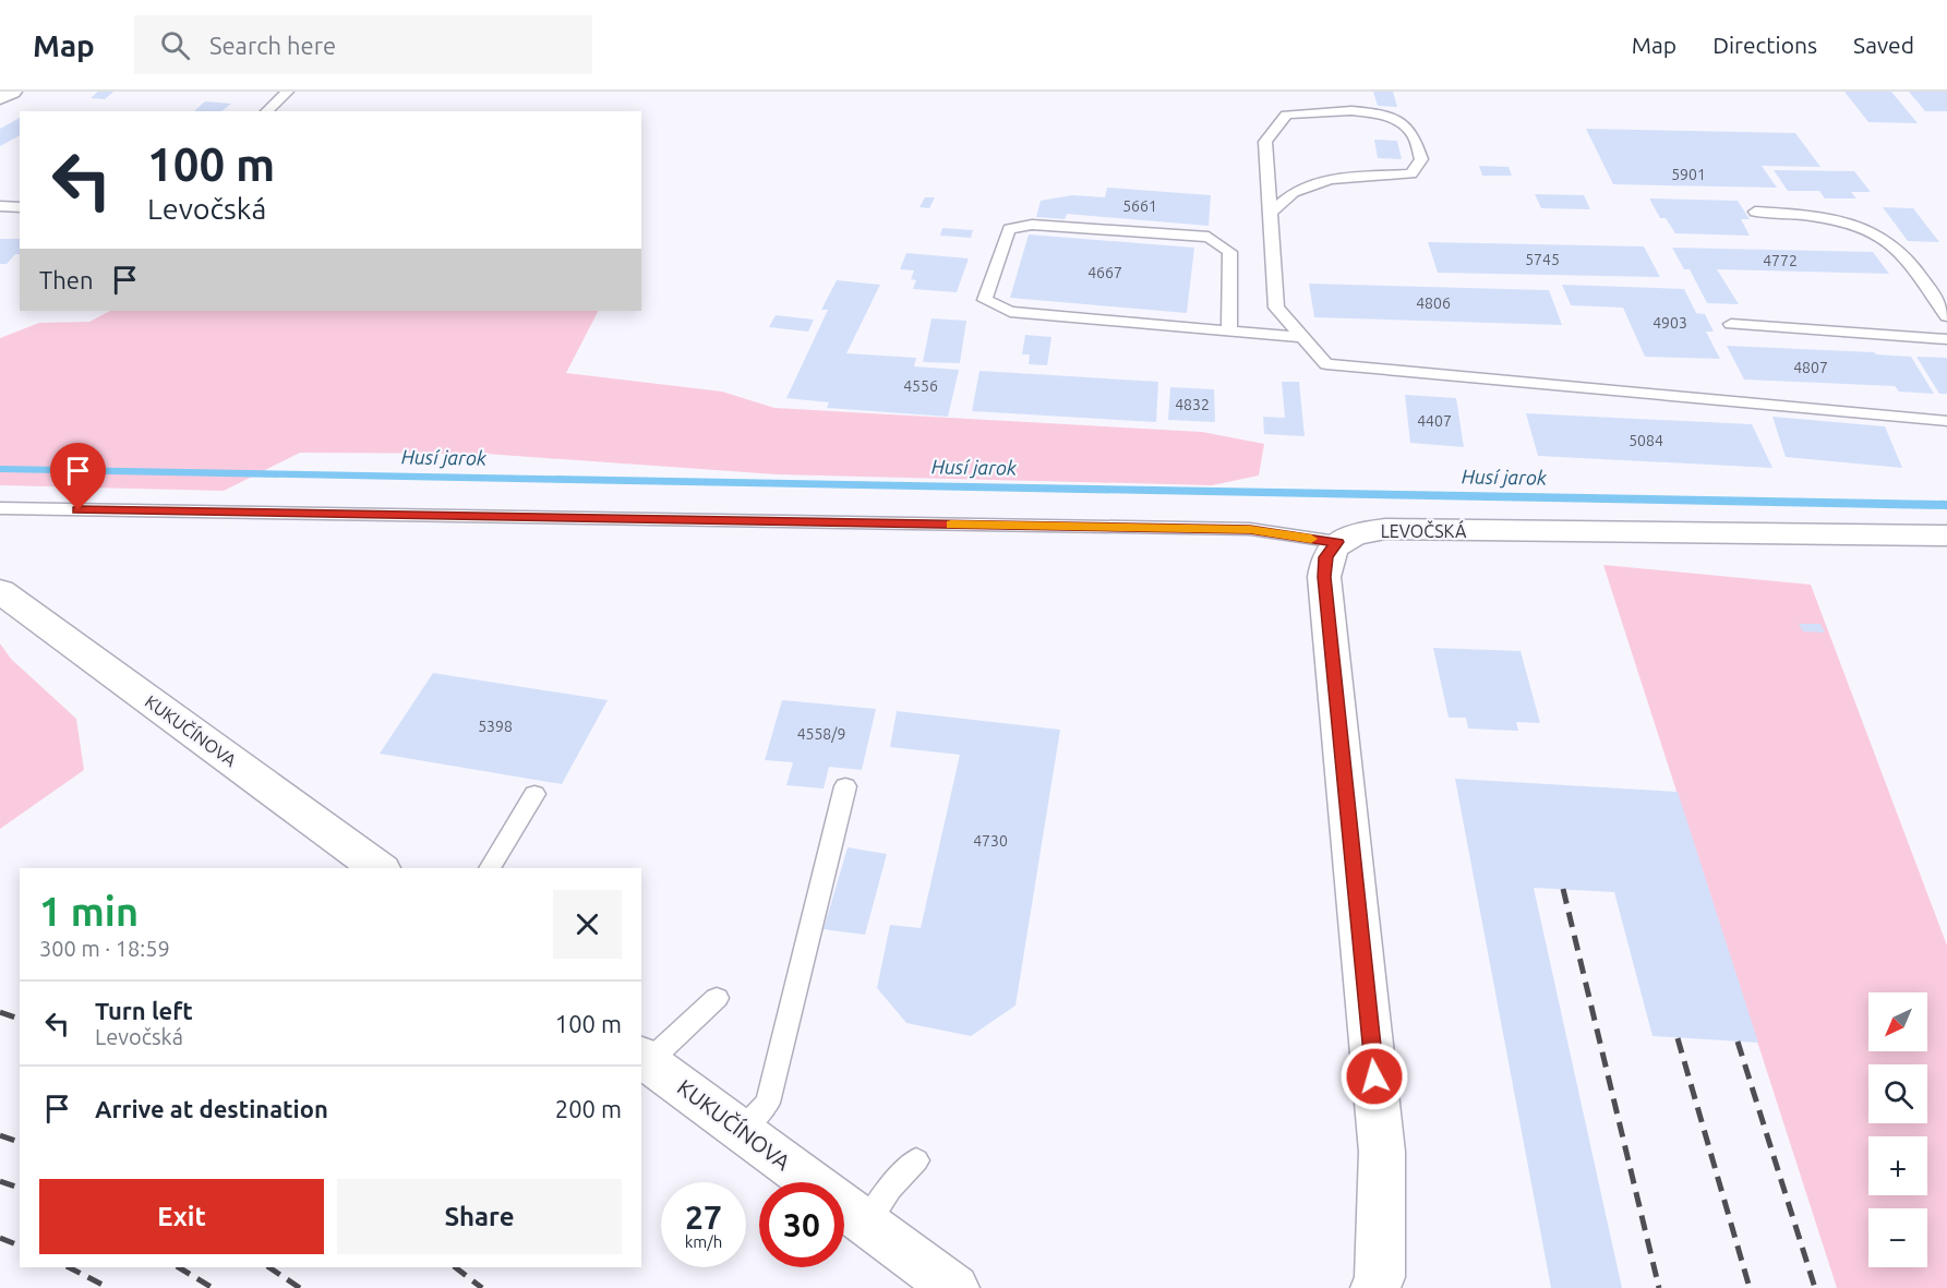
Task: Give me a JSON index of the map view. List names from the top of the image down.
{
  "streets": {
    "street": ["LEVOČSKÁ", "KUKUČÍNOVA"]
  },
  "water": ["Husí jarok"],
  "house_numbers": [
    "5901",
    "5661",
    "5745",
    "4772",
    "4667",
    "4806",
    "4903",
    "4807",
    "4556",
    "4832",
    "4407",
    "5084",
    "5398",
    "4558/9",
    "4730"
  ],
  "north": "bottom left",
  "page": {
    "header": "Map",
    "search": "Search here",
    "nav": ["Map", "Directions", "Saved"],
    "turn": ["100 m", "Levočská"],
    "then": "Then",
    "heading": ["1 min", "300 m · 18:59"],
    "list": [
      {
        "name": "Turn left",
        "note": "Levočská",
        "value": "100 m"
      },
      {
        "name": "Arrive at destination",
        "value": "200 m"
      }
    ],
    "map_buttons": ["+", "−"],
    "buttons": ["Exit", "Share"],
    "speed": "27 km/h",
    "limit": "30"
  }
}
